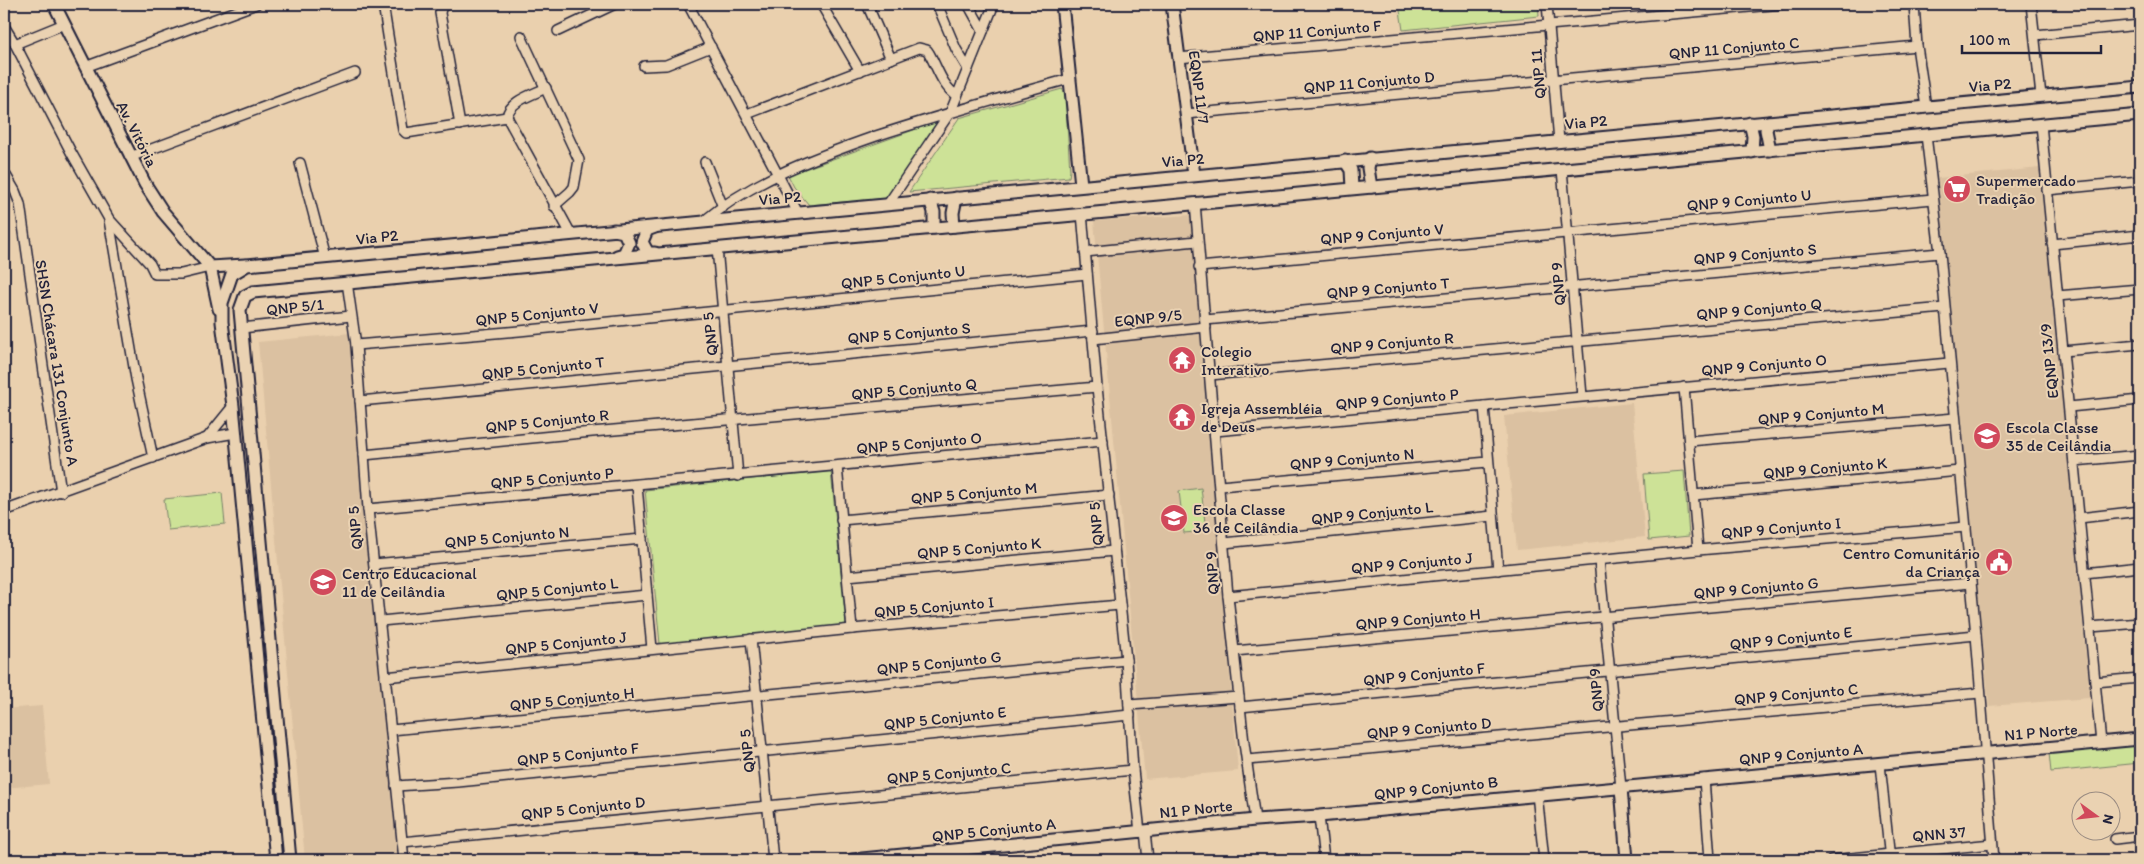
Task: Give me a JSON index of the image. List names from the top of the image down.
{
  "streets": {
    "main road": [
      "Via P2",
      "EQNP 11/7",
      "Av. Vitória",
      "N1 P Norte",
      "QNP 9 Conjunto A",
      "QNP 9 Conjunto B",
      "QNP 5 Conjunto A"
    ],
    "street": [
      "QNP 11 Conjunto F",
      "QNP 11 Conjunto C",
      "QNP 11",
      "QNP 11 Conjunto D",
      "QNP 9 Conjunto U",
      "QNP 9 Conjunto V",
      "QNP 9 Conjunto S",
      "QNP 5 Conjunto U",
      "QNP 9",
      "QNP 9 Conjunto T",
      "QNP 5/1",
      "QNP 9 Conjunto Q",
      "QNP 5 Conjunto V",
      "EQNP 9/5",
      "QNP 5 Conjunto S",
      "QNP 5",
      "QNP 9 Conjunto R",
      "EQNP 13/9",
      "SHSN Chácara 131 Conjunto A",
      "QNP 9 Conjunto O",
      "QNP 5 Conjunto T",
      "QNP 5 Conjunto Q",
      "QNP 9 Conjunto P",
      "QNP 9 Conjunto M",
      "QNP 5 Conjunto R",
      "QNP 5 Conjunto O",
      "QNP 9 Conjunto N",
      "QNP 9 Conjunto K",
      "QNP 5 Conjunto P",
      "QNP 5 Conjunto M",
      "QNP 9 Conjunto L",
      "QNP 9 Conjunto I",
      "QNP 5 Conjunto N",
      "QNP 5 Conjunto K",
      "QNP 9 Conjunto J",
      "QNP 9 Conjunto G",
      "QNP 5 Conjunto L",
      "QNP 5 Conjunto I",
      "QNP 9 Conjunto H",
      "QNP 9 Conjunto E",
      "QNP 5 Conjunto J",
      "QNP 5 Conjunto G",
      "QNP 9 Conjunto F",
      "QNP 9 Conjunto C",
      "QNP 5 Conjunto H",
      "QNP 5 Conjunto E",
      "QNP 9 Conjunto D",
      "QNP 5 Conjunto F",
      "QNP 5 Conjunto C",
      "QNP 5 Conjunto D",
      "QNN 37"
    ]
  },
  "crossings": [
    ["QNP 11 Conjunto F", "QNP 11"],
    ["QNP 11 Conjunto F", "EQNP 11/7"],
    ["QNP 11 Conjunto C", "QNP 11"],
    ["QNP 11 Conjunto C", "QNP 11 Conjunto D"],
    ["QNP 11", "QNP 11 Conjunto D"],
    ["QNP 11", "Via P2"],
    ["QNP 11 Conjunto D", "EQNP 11/7"],
    ["Via P2", "EQNP 11/7"],
    ["QNP 9 Conjunto U", "QNP 9 Conjunto V"],
    ["QNP 9 Conjunto U", "QNP 9"],
    ["QNP 9 Conjunto V", "QNP 9"],
    ["QNP 9 Conjunto S", "QNP 9"],
    ["QNP 9 Conjunto S", "QNP 9 Conjunto T"],
    ["QNP 5 Conjunto U", "QNP 5 Conjunto V"],
    ["QNP 5 Conjunto U", "QNP 5"],
    ["QNP 9", "QNP 9 Conjunto T"],
    ["QNP 9", "QNP 9 Conjunto Q"],
    ["QNP 9", "EQNP 9/5"],
    ["QNP 9", "QNP 9 Conjunto R"],
    ["QNP 9", "QNP 9 Conjunto O"],
    ["QNP 9", "QNP 9 Conjunto P"],
    ["QNP 9", "QNP 9 Conjunto N"],
    ["QNP 9", "QNP 9 Conjunto L"],
    ["QNP 9", "QNP 9 Conjunto I"],
    ["QNP 9", "QNP 9 Conjunto J"],
    ["QNP 9", "QNP 9 Conjunto G"],
    ["QNP 9", "QNP 9 Conjunto H"],
    ["QNP 9", "QNP 9 Conjunto E"],
    ["QNP 9", "QNP 9 Conjunto F"],
    ["QNP 9", "QNP 9 Conjunto C"],
    ["QNP 9", "QNP 9 Conjunto D"],
    ["QNP 9", "N1 P Norte"],
    ["QNP 9", "QNP 9 Conjunto A"],
    ["QNP 9", "QNP 9 Conjunto B"],
    ["QNP 9 Conjunto T", "EQNP 9/5"],
    ["QNP 5/1", "QNP 5"],
    ["QNP 9 Conjunto Q", "QNP 9 Conjunto R"],
    ["QNP 5 Conjunto V", "QNP 5"],
    ["EQNP 9/5", "QNP 5 Conjunto S"],
    ["EQNP 9/5", "QNP 5"],
    ["QNP 5 Conjunto S", "QNP 5"],
    ["QNP 5 Conjunto S", "QNP 5 Conjunto T"],
    ["QNP 5", "QNP 5 Conjunto T"],
    ["QNP 5", "QNP 5 Conjunto Q"],
    ["QNP 5", "QNP 5 Conjunto R"],
    ["QNP 5", "QNP 5 Conjunto O"],
    ["QNP 5", "QNP 5 Conjunto P"],
    ["QNP 5", "QNP 5 Conjunto M"],
    ["QNP 5", "QNP 5 Conjunto N"],
    ["QNP 5", "QNP 5 Conjunto K"],
    ["QNP 5", "QNP 5 Conjunto L"],
    ["QNP 5", "QNP 5 Conjunto I"],
    ["QNP 5", "QNP 5 Conjunto J"],
    ["QNP 5", "QNP 5 Conjunto G"],
    ["QNP 5", "QNP 5 Conjunto H"],
    ["QNP 5", "QNP 5 Conjunto E"],
    ["QNP 5", "N1 P Norte"],
    ["QNP 5", "QNP 5 Conjunto F"],
    ["QNP 5", "QNP 5 Conjunto C"],
    ["QNP 5", "QNP 5 Conjunto D"],
    ["QNP 5", "QNP 5 Conjunto A"],
    ["EQNP 13/9", "N1 P Norte"],
    ["QNP 9 Conjunto O", "QNP 9 Conjunto P"],
    ["QNP 5 Conjunto Q", "QNP 5 Conjunto R"],
    ["QNP 5 Conjunto O", "QNP 5 Conjunto P"],
    ["QNP 9 Conjunto I", "QNP 9 Conjunto J"],
    ["QNP 9 Conjunto G", "QNP 9 Conjunto H"],
    ["QNP 5 Conjunto I", "QNP 5 Conjunto J"],
    ["QNP 9 Conjunto E", "QNP 9 Conjunto F"],
    ["QNP 5 Conjunto G", "QNP 5 Conjunto H"],
    ["QNP 9 Conjunto C", "QNP 9 Conjunto D"],
    ["QNP 5 Conjunto E", "QNP 5 Conjunto F"],
    ["N1 P Norte", "QNP 9 Conjunto A"],
    ["N1 P Norte", "QNP 9 Conjunto B"],
    ["N1 P Norte", "QNP 5 Conjunto A"],
    ["QNP 9 Conjunto A", "QNP 9 Conjunto B"],
    ["QNP 5 Conjunto C", "QNP 5 Conjunto D"]
  ],
  "places": {
    "supermarket": ["Supermercado Tradição"],
    "temple": ["Colegio Interativo", "Igreja Assembléia de Deus"],
    "school or university": ["Escola Classe 35 de Ceilândia", "Escola Classe 36 de Ceilândia", "Centro Educacional 11 de Ceilândia"],
    "public building": ["Centro Comunitário da Criança"]
  },
  "scale_bar": "100 m",
  "north": "right"
}
